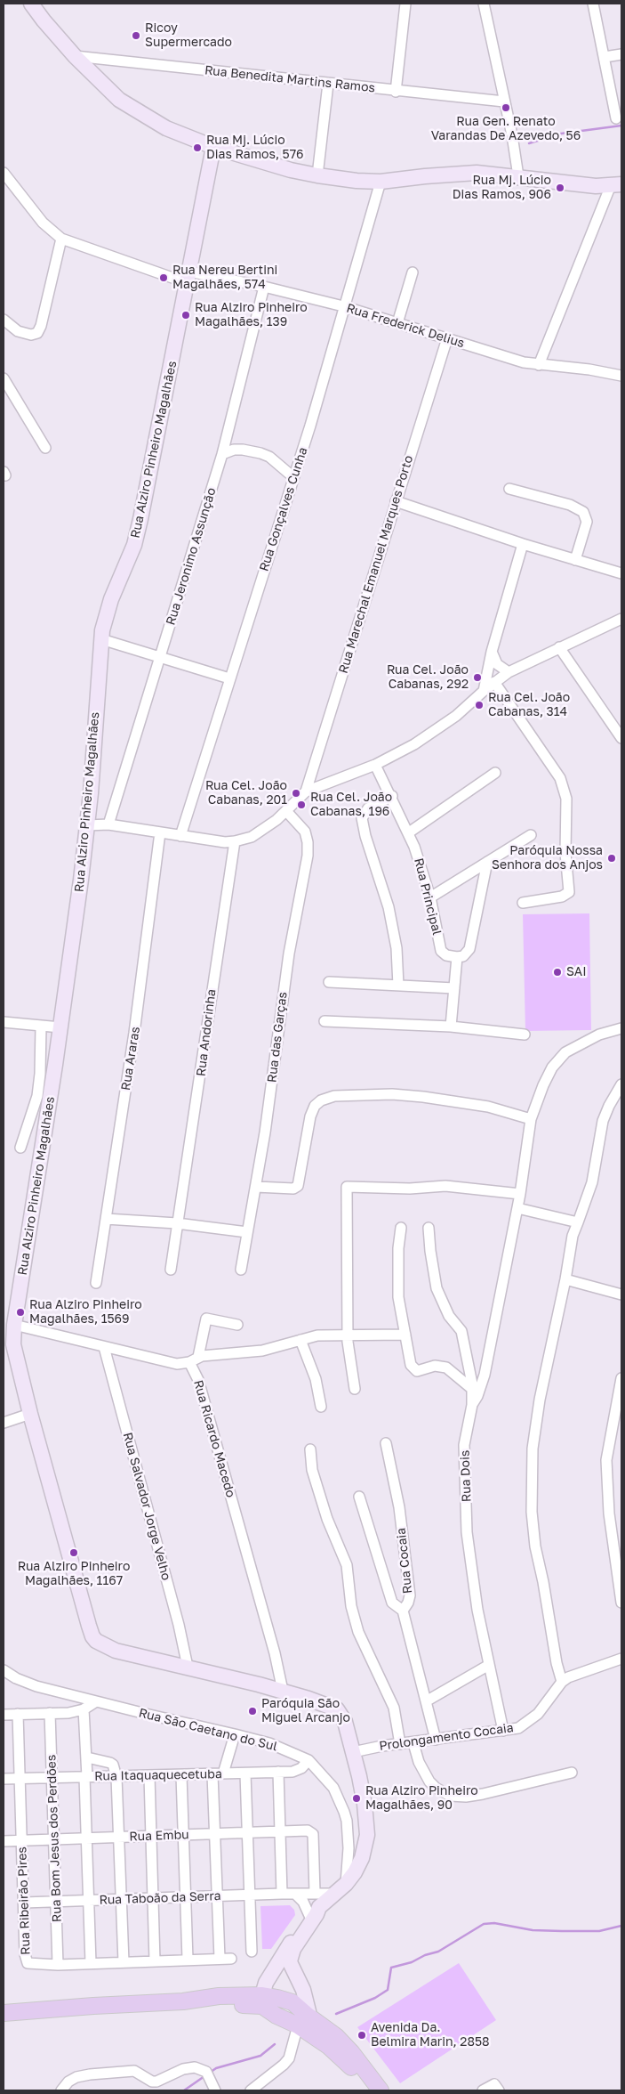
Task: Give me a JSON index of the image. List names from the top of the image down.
{
  "streets": {
    "street": [
      "Rua Benedita Martins Ramos",
      "Rua Frederick Delius",
      "Rua Alziro Pinheiro Magalhães",
      "Rua Gonçalves Cunha",
      "Rua Jeronimo Assunção",
      "Rua Marechal Emanuel Marques Porto",
      "Rua Principal",
      "Rua Andorinha",
      "Rua das Garças",
      "Rua Araras",
      "Rua Ricardo Macedo",
      "Rua Dois",
      "Rua Salvador Jorge Velho",
      "Rua Cocaia",
      "Rua São Caetano do Sul",
      "Prolongamento Cocaia",
      "Rua Itaquaquecetuba",
      "Rua Embu",
      "Rua Bom Jesus dos Perdões",
      "Rua Taboão da Serra",
      "Rua Ribeirão Pires"
    ]
  },
  "crossings": [
    ["Rua Frederick Delius", "Rua Alziro Pinheiro Magalhães"],
    ["Rua Frederick Delius", "Rua Gonçalves Cunha"],
    ["Rua Frederick Delius", "Rua Jeronimo Assunção"],
    ["Rua Frederick Delius", "Rua Marechal Emanuel Marques Porto"],
    ["Rua Alziro Pinheiro Magalhães", "Rua Ricardo Macedo"],
    ["Rua Alziro Pinheiro Magalhães", "Rua Salvador Jorge Velho"],
    ["Rua Alziro Pinheiro Magalhães", "Rua São Caetano do Sul"],
    ["Rua Alziro Pinheiro Magalhães", "Prolongamento Cocaia"],
    ["Rua Alziro Pinheiro Magalhães", "Rua Embu"],
    ["Rua Alziro Pinheiro Magalhães", "Rua Taboão da Serra"],
    ["Rua Dois", "Prolongamento Cocaia"],
    ["Rua Cocaia", "Prolongamento Cocaia"],
    ["Rua São Caetano do Sul", "Rua Itaquaquecetuba"],
    ["Rua Itaquaquecetuba", "Rua Bom Jesus dos Perdões"],
    ["Rua Itaquaquecetuba", "Rua Ribeirão Pires"],
    ["Rua Embu", "Rua Bom Jesus dos Perdões"],
    ["Rua Embu", "Rua Taboão da Serra"],
    ["Rua Embu", "Rua Ribeirão Pires"],
    ["Rua Bom Jesus dos Perdões", "Rua Taboão da Serra"],
    ["Rua Bom Jesus dos Perdões", "Rua Ribeirão Pires"],
    ["Rua Taboão da Serra", "Rua Ribeirão Pires"]
  ],
  "places": [
    "Ricoy Supermercado",
    "Rua Gen. Renato Varandas De Azevedo, 56",
    "Rua Mj. Lúcio Dias Ramos, 576",
    "Rua Mj. Lúcio Dias Ramos, 906",
    "Rua Nereu Bertini Magalhães, 574",
    "Rua Alziro Pinheiro Magalhães, 139",
    "Rua Cel. João Cabanas, 292",
    "Rua Cel. João Cabanas, 314",
    "Rua Cel. João Cabanas, 201",
    "Rua Cel. João Cabanas, 196",
    "Paróquia Nossa Senhora dos Anjos",
    "SAI",
    "Rua Alziro Pinheiro Magalhães, 1569",
    "Rua Alziro Pinheiro Magalhães, 1167",
    "Paróquia São Miguel Arcanjo",
    "Rua Alziro Pinheiro Magalhães, 90",
    "Avenida Da. Belmira Marin, 2858"
  ]
}
